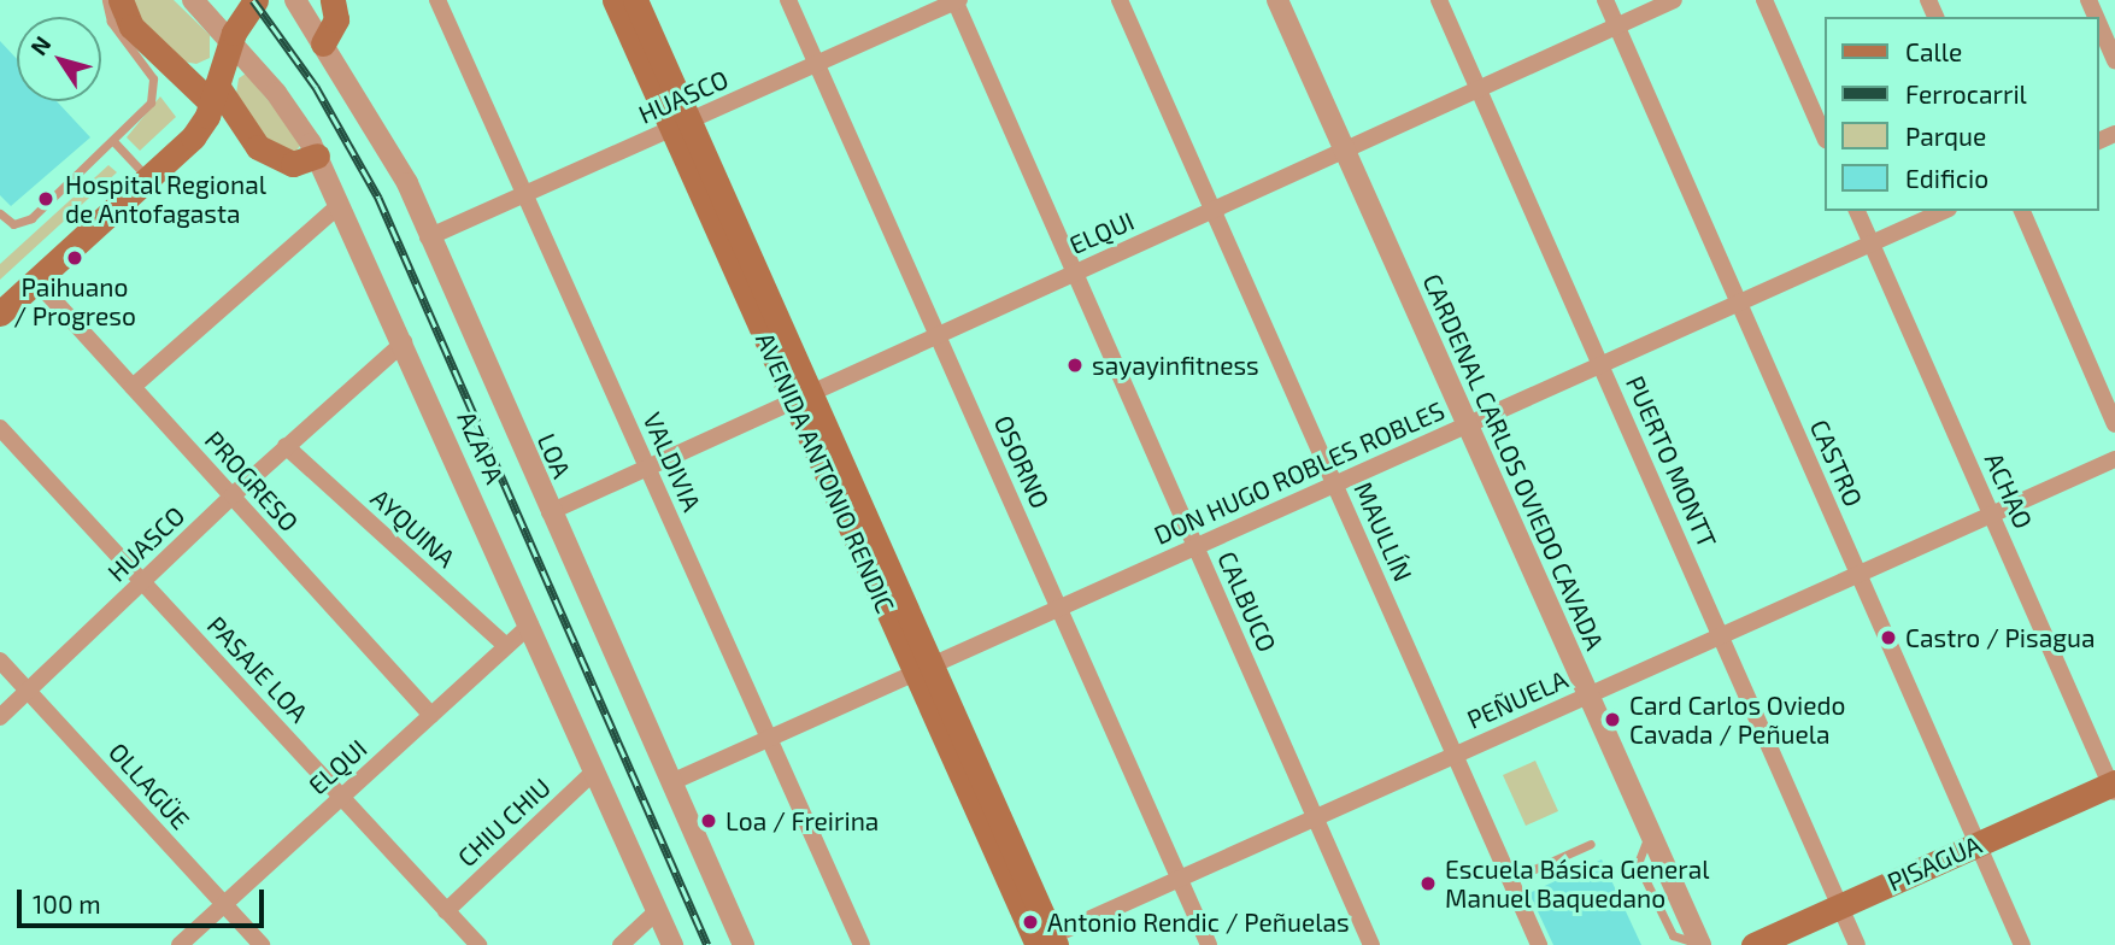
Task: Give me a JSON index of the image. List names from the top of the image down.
{
  "streets": {
    "main road": ["AVENIDA ANTONIO RENDIC", "PISAGUA"],
    "street": [
      "HUASCO",
      "ELQUI",
      "AZAPA",
      "LOA",
      "VALDIVIA",
      "OSORNO",
      "CARDENAL CARLOS OVIEDO CAVADA",
      "PUERTO MONTT",
      "CASTRO",
      "DON HUGO ROBLES ROBLES",
      "PROGRESO",
      "ACHAO",
      "AYQUINA",
      "MAULLÍN",
      "CALBUCO",
      "PASAJE LOA",
      "PEÑUELA",
      "OLLAGÜE",
      "CHIU CHIU"
    ]
  },
  "crossings": [
    ["HUASCO", "AZAPA"],
    ["HUASCO", "LOA"],
    ["HUASCO", "VALDIVIA"],
    ["HUASCO", "OSORNO"],
    ["HUASCO", "AVENIDA ANTONIO RENDIC"],
    ["HUASCO", "PROGRESO"],
    ["HUASCO", "AYQUINA"],
    ["HUASCO", "CALBUCO"],
    ["HUASCO", "PASAJE LOA"],
    ["HUASCO", "OLLAGÜE"],
    ["ELQUI", "AZAPA"],
    ["ELQUI", "LOA"],
    ["ELQUI", "VALDIVIA"],
    ["ELQUI", "OSORNO"],
    ["ELQUI", "CARDENAL CARLOS OVIEDO CAVADA"],
    ["ELQUI", "PUERTO MONTT"],
    ["ELQUI", "CASTRO"],
    ["ELQUI", "AVENIDA ANTONIO RENDIC"],
    ["ELQUI", "PROGRESO"],
    ["ELQUI", "AYQUINA"],
    ["ELQUI", "MAULLÍN"],
    ["ELQUI", "CALBUCO"],
    ["ELQUI", "PASAJE LOA"],
    ["ELQUI", "OLLAGÜE"],
    ["AZAPA", "CHIU CHIU"],
    ["LOA", "DON HUGO ROBLES ROBLES"],
    ["VALDIVIA", "DON HUGO ROBLES ROBLES"],
    ["OSORNO", "DON HUGO ROBLES ROBLES"],
    ["OSORNO", "PEÑUELA"],
    ["CARDENAL CARLOS OVIEDO CAVADA", "DON HUGO ROBLES ROBLES"],
    ["CARDENAL CARLOS OVIEDO CAVADA", "PEÑUELA"],
    ["PUERTO MONTT", "DON HUGO ROBLES ROBLES"],
    ["PUERTO MONTT", "PEÑUELA"],
    ["PUERTO MONTT", "PISAGUA"],
    ["CASTRO", "DON HUGO ROBLES ROBLES"],
    ["CASTRO", "PEÑUELA"],
    ["CASTRO", "PISAGUA"],
    ["AVENIDA ANTONIO RENDIC", "DON HUGO ROBLES ROBLES"],
    ["AVENIDA ANTONIO RENDIC", "PEÑUELA"],
    ["DON HUGO ROBLES ROBLES", "ACHAO"],
    ["DON HUGO ROBLES ROBLES", "MAULLÍN"],
    ["DON HUGO ROBLES ROBLES", "CALBUCO"],
    ["ACHAO", "PEÑUELA"],
    ["ACHAO", "PISAGUA"],
    ["MAULLÍN", "PEÑUELA"],
    ["CALBUCO", "PEÑUELA"],
    ["PASAJE LOA", "CHIU CHIU"]
  ],
  "places": [
    "Hospital Regional de Antofagasta",
    "Paihuano / Progreso",
    "sayayinfitness",
    "Castro / Pisagua",
    "Card Carlos Oviedo Cavada / Peñuela",
    "Loa / Freirina",
    "Escuela Básica General Manuel Baquedano",
    "Antonio Rendic / Peñuelas"
  ],
  "legend": [
    "Calle",
    "Ferrocarril",
    "Parque",
    "Edificio"
  ],
  "scale_bar": "100 m",
  "north": "top left"
}
